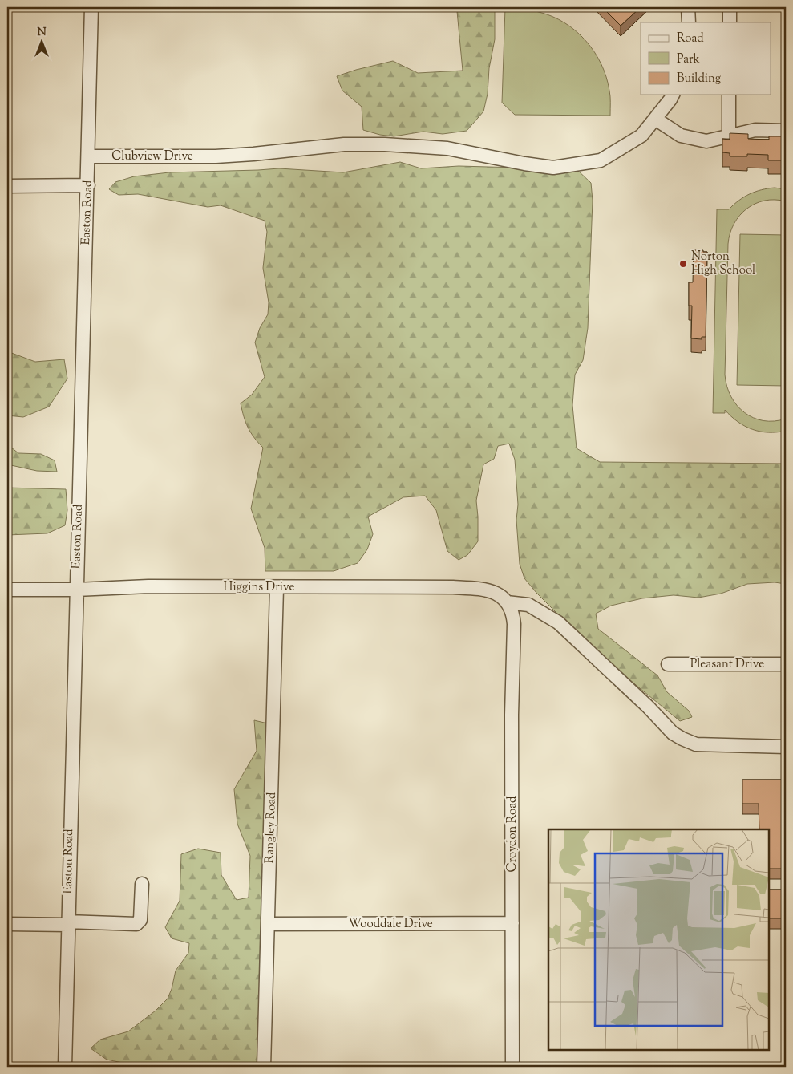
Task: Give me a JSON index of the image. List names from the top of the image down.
{
  "streets": {
    "street": [
      "Clubview Drive",
      "Easton Road",
      "Higgins Drive",
      "Pleasant Drive",
      "Rangley Road",
      "Croydon Road",
      "Wooddale Drive"
    ]
  },
  "crossings": [
    ["Clubview Drive", "Easton Road"],
    ["Easton Road", "Higgins Drive"],
    ["Higgins Drive", "Rangley Road"],
    ["Higgins Drive", "Croydon Road"],
    ["Rangley Road", "Wooddale Drive"],
    ["Croydon Road", "Wooddale Drive"]
  ],
  "places": ["Norton High School"],
  "legend": ["Road", "Park", "Building"],
  "north": "top"
}
